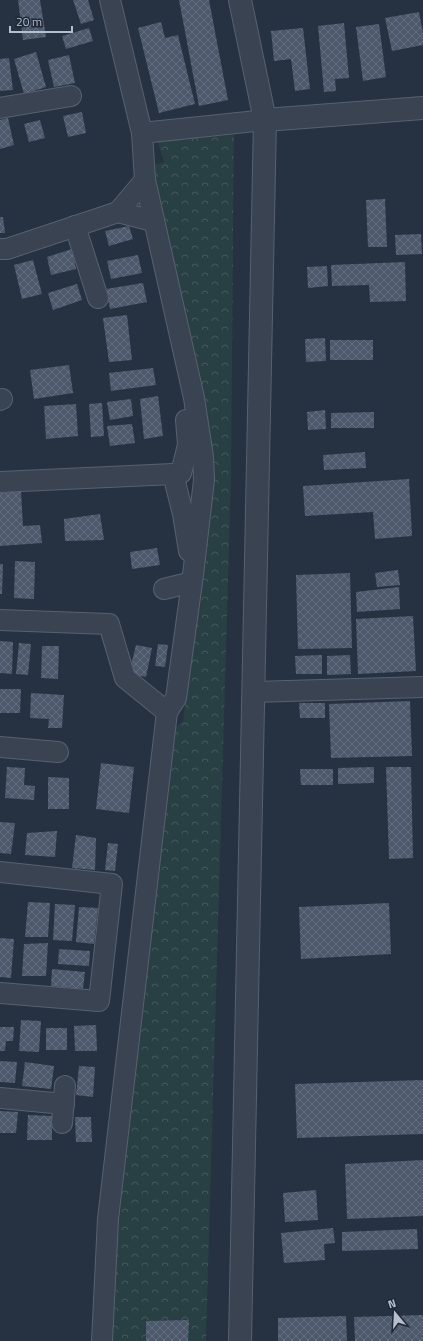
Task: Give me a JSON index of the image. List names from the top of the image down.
{
  "scale_bar": "20 m",
  "north": "top"
}
